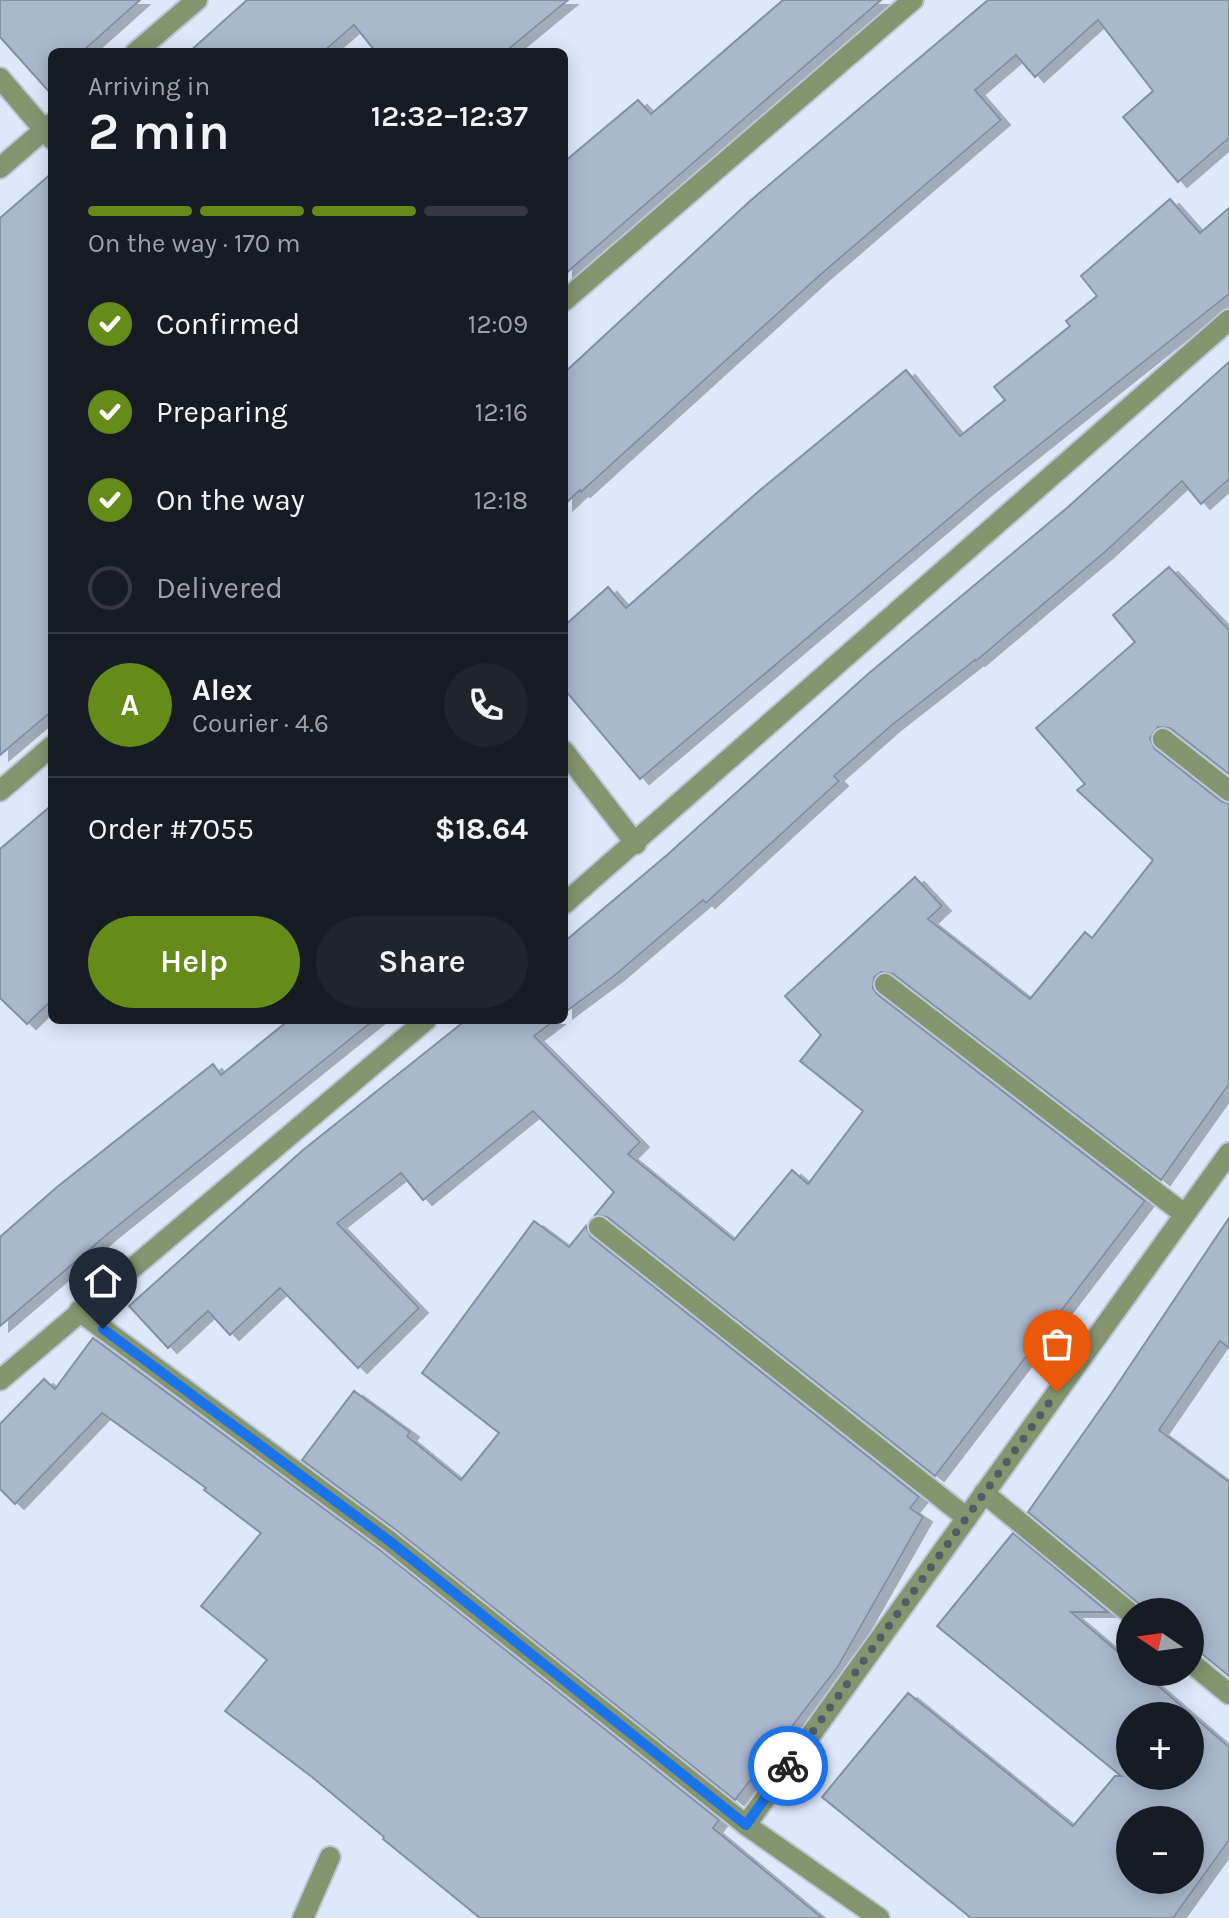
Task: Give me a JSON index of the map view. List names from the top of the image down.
{
  "north": "left",
  "page": {
    "heading": ["2 min", "Arriving in", "12:32–12:37"],
    "panel": [
      "Alex",
      "Courier · 4.6",
      "Order #7055",
      "$18.64"
    ],
    "bar": "On the way · 170 m",
    "list": [
      ["Confirmed", "12:09"],
      ["Preparing", "12:16"],
      ["On the way", "12:18"],
      "Delivered"
    ],
    "round": "A",
    "buttons": ["Help", "Share"],
    "map_buttons": ["+", "−"]
  }
}
